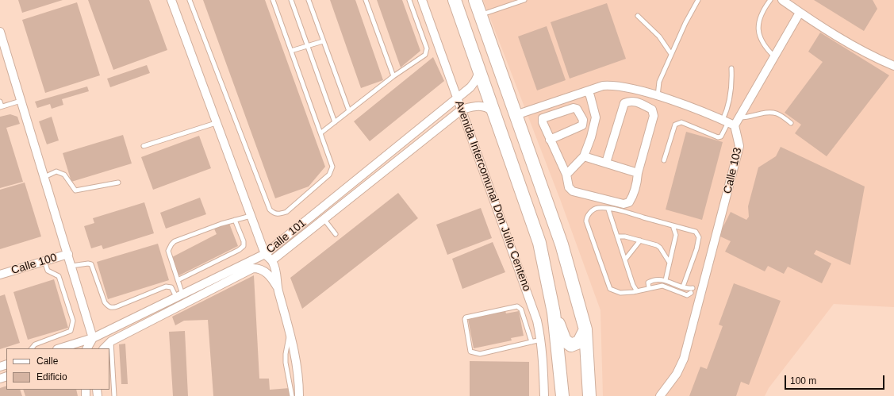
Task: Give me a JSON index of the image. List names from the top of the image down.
{
  "streets": {
    "main road": ["Avenida Intercomunal Don Julio Centeno"],
    "street": ["Calle 103", "Calle 101", "Calle 100"]
  },
  "crossings": [
    ["Avenida Intercomunal Don Julio Centeno", "Calle 101"]
  ],
  "legend": ["Calle", "Edificio"],
  "scale_bar": "100 m"
}
